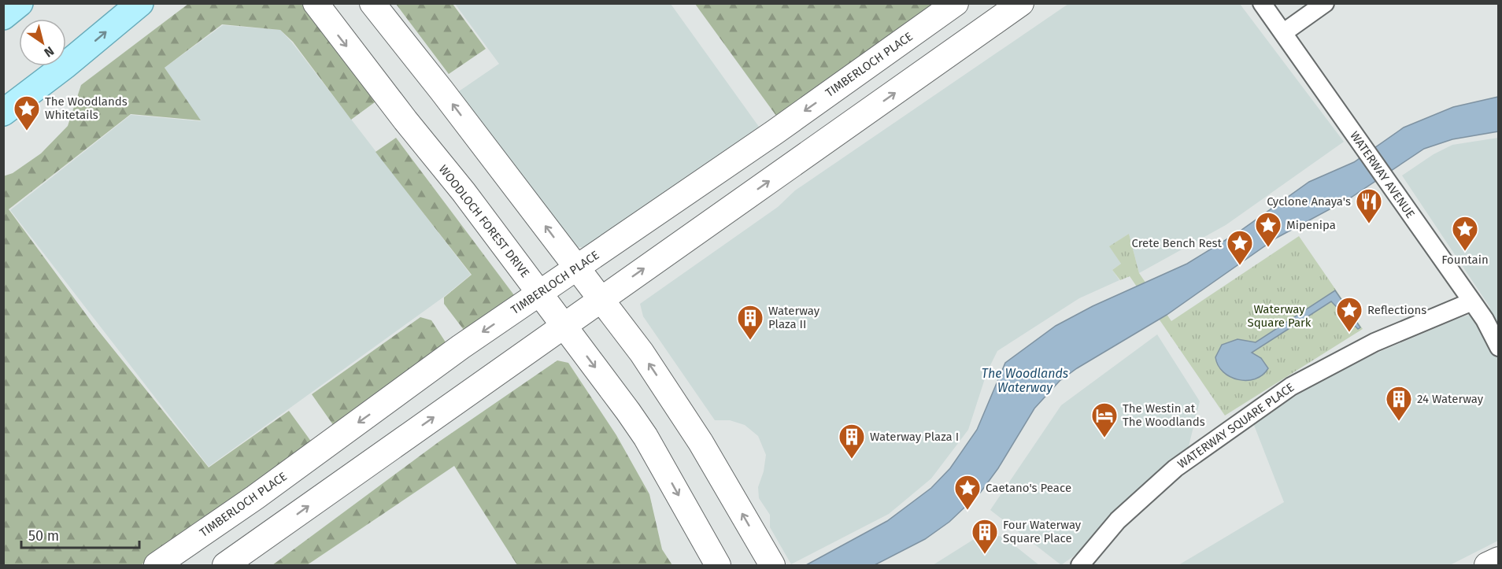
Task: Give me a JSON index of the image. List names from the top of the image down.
{
  "streets": {
    "street": [
      "TIMBERLOCH PLACE",
      "WATERWAY AVENUE",
      "WOODLOCH FOREST DRIVE",
      "WATERWAY SQUARE PLACE"
    ]
  },
  "crossings": [
    ["TIMBERLOCH PLACE", "WOODLOCH FOREST DRIVE"],
    ["WATERWAY AVENUE", "WATERWAY SQUARE PLACE"]
  ],
  "water": ["The Woodlands Waterway"],
  "parks": ["Waterway Square Park"],
  "places": {
    "place": [
      "The Woodlands Whitetails",
      "Mipenipa",
      "Fountain",
      "Crete Bench Rest",
      "Reflections",
      "Caetano's Peace"
    ],
    "restaurant": ["Cyclone Anaya's"],
    "building": [
      "Waterway Plaza II",
      "24 Waterway",
      "Waterway Plaza I",
      "Four Waterway Square Place"
    ],
    "hotel": ["The Westin at The Woodlands"]
  },
  "scale_bar": "50 m",
  "north": "bottom right"
}
